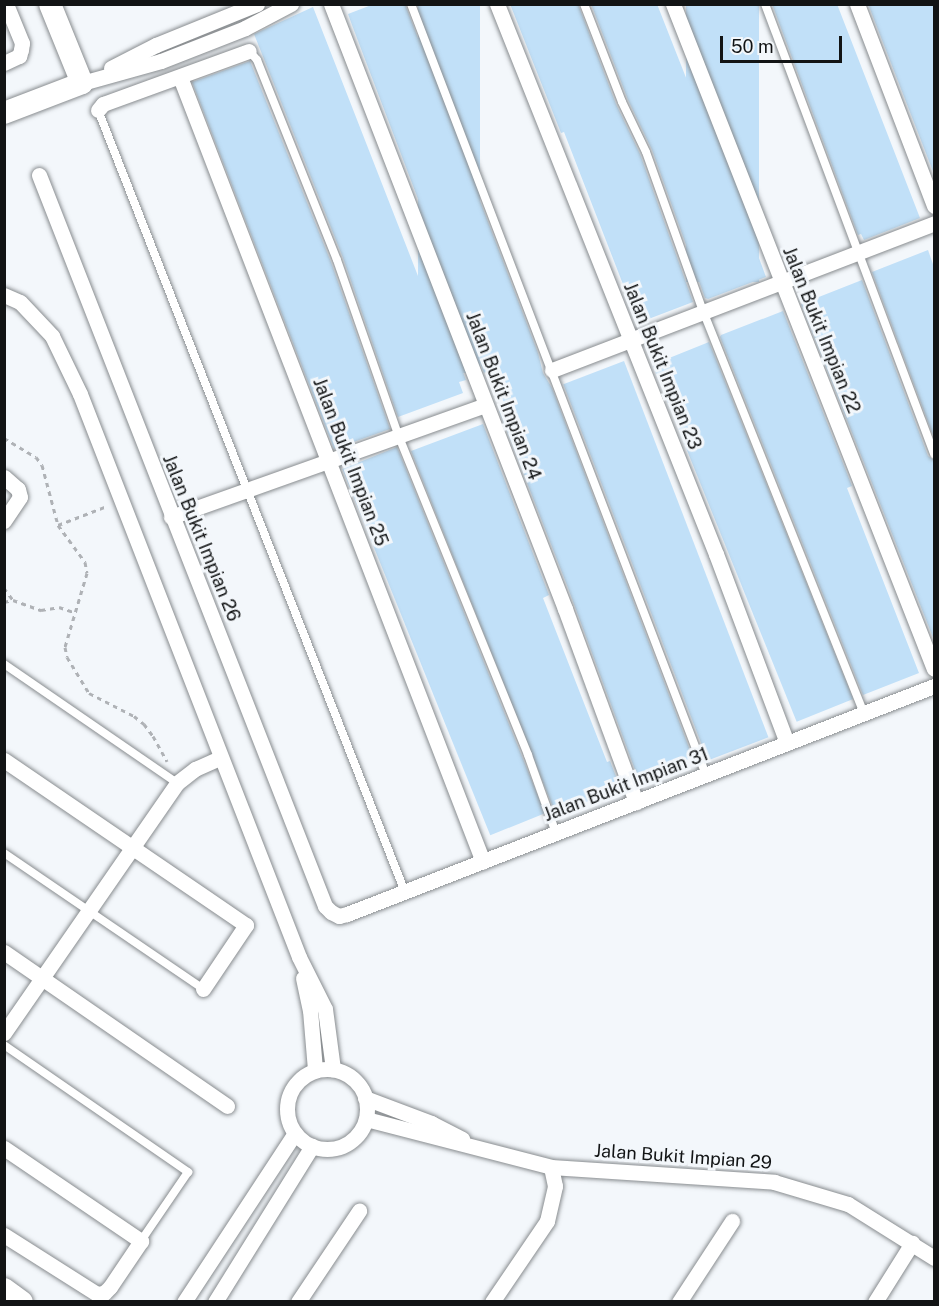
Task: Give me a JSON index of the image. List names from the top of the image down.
{
  "streets": {
    "street": [
      "Jalan Bukit Impian 22",
      "Jalan Bukit Impian 23",
      "Jalan Bukit Impian 24",
      "Jalan Bukit Impian 25",
      "Jalan Bukit Impian 26",
      "Jalan Bukit Impian 31",
      "Jalan Bukit Impian 29"
    ]
  },
  "crossings": [
    ["Jalan Bukit Impian 23", "Jalan Bukit Impian 31"],
    ["Jalan Bukit Impian 24", "Jalan Bukit Impian 31"],
    ["Jalan Bukit Impian 25", "Jalan Bukit Impian 31"],
    ["Jalan Bukit Impian 26", "Jalan Bukit Impian 31"]
  ],
  "scale_bar": "50 m"
}
